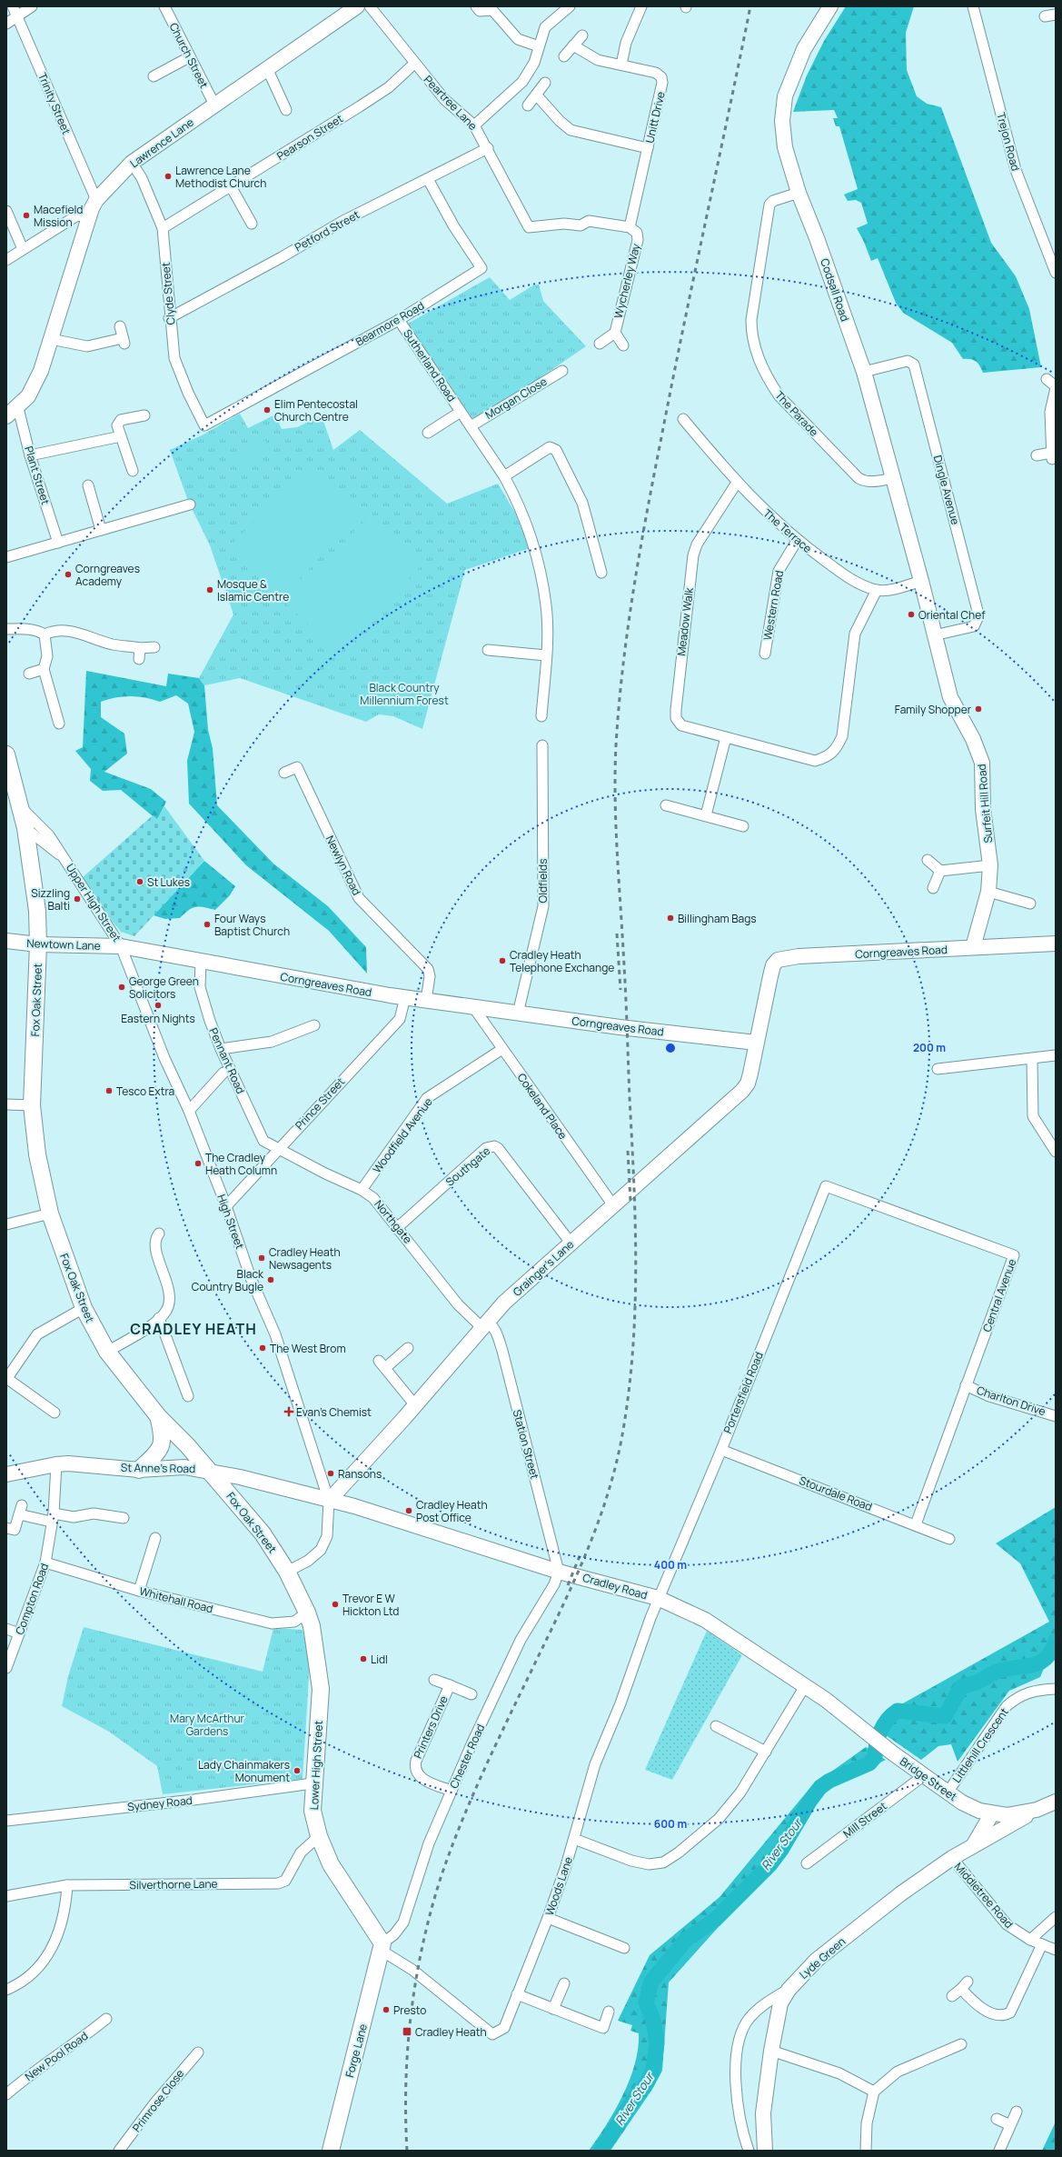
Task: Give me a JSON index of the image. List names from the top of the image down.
{
  "streets": {
    "main road": [
      "Upper High Street",
      "Fox Oak Street",
      "Lower High Street",
      "Forge Lane"
    ],
    "street": [
      "Church Street",
      "Peartree Lane",
      "Trinity Street",
      "Unitt Drive",
      "Pearson Street",
      "Trejon Road",
      "Lawrence Lane",
      "Petford Street",
      "Wycherley Way",
      "Codsall Road",
      "Clyde Street",
      "Bearmore Road",
      "Sutherland Road",
      "Morgan Close",
      "The Parade",
      "Plant Street",
      "Dingle Avenue",
      "The Terrace",
      "Western Road",
      "Meadow Walk",
      "Surfeit Hill Road",
      "Newlyn Road",
      "Oldfields",
      "Newtown Lane",
      "Corngreaves Road",
      "Pennant Road",
      "Prince Street",
      "Cokeland Place",
      "Woodfield Avenue",
      "Southgate",
      "High Street",
      "Northgate",
      "Grainger's Lane",
      "Central Avenue",
      "Portersfield Road",
      "Charlton Drive",
      "Station Street",
      "St Anne's Road",
      "Stourdale Road",
      "Cradley Road",
      "Compton Road",
      "Whitehall Road",
      "Printers Drive",
      "Littlehill Crescent",
      "Chester Road",
      "Bridge Street",
      "Sydney Road",
      "Mill Street",
      "Silverthorne Lane",
      "Woods Lane",
      "Middletree Road",
      "Lyde Green",
      "New Pool Road",
      "Primrose Close"
    ]
  },
  "crossings": [
    ["Church Street", "Lawrence Lane"],
    ["Peartree Lane", "Pearson Street"],
    ["Peartree Lane", "Petford Street"],
    ["Peartree Lane", "Wycherley Way"],
    ["Trinity Street", "Lawrence Lane"],
    ["Unitt Drive", "Wycherley Way"],
    ["Pearson Street", "Clyde Street"],
    ["Lawrence Lane", "Clyde Street"],
    ["Lawrence Lane", "Plant Street"],
    ["Petford Street", "Clyde Street"],
    ["Petford Street", "Bearmore Road"],
    ["Codsall Road", "The Parade"],
    ["Codsall Road", "Dingle Avenue"],
    ["Codsall Road", "The Terrace"],
    ["Codsall Road", "Surfeit Hill Road"],
    ["Clyde Street", "Bearmore Road"],
    ["Bearmore Road", "Sutherland Road"],
    ["Sutherland Road", "Morgan Close"],
    ["Dingle Avenue", "Surfeit Hill Road"],
    ["The Terrace", "Western Road"],
    ["The Terrace", "Meadow Walk"],
    ["The Terrace", "Surfeit Hill Road"],
    ["Surfeit Hill Road", "Corngreaves Road"],
    ["Newlyn Road", "Corngreaves Road"],
    ["Oldfields", "Corngreaves Road"],
    ["Upper High Street", "Newtown Lane"],
    ["Upper High Street", "Corngreaves Road"],
    ["Upper High Street", "Fox Oak Street"],
    ["Upper High Street", "High Street"],
    ["Newtown Lane", "Corngreaves Road"],
    ["Newtown Lane", "Fox Oak Street"],
    ["Newtown Lane", "High Street"],
    ["Corngreaves Road", "Pennant Road"],
    ["Corngreaves Road", "Prince Street"],
    ["Corngreaves Road", "Cokeland Place"],
    ["Corngreaves Road", "High Street"],
    ["Corngreaves Road", "Grainger's Lane"],
    ["Fox Oak Street", "St Anne's Road"],
    ["Fox Oak Street", "Whitehall Road"],
    ["Fox Oak Street", "Lower High Street"],
    ["Pennant Road", "Prince Street"],
    ["Pennant Road", "Northgate"],
    ["Prince Street", "High Street"],
    ["Prince Street", "Northgate"],
    ["Cokeland Place", "Woodfield Avenue"],
    ["Cokeland Place", "Grainger's Lane"],
    ["Woodfield Avenue", "Northgate"],
    ["Southgate", "Northgate"],
    ["Southgate", "Grainger's Lane"],
    ["High Street", "Grainger's Lane"],
    ["High Street", "St Anne's Road"],
    ["High Street", "Cradley Road"],
    ["Northgate", "Grainger's Lane"],
    ["Northgate", "Station Street"],
    ["Grainger's Lane", "Station Street"],
    ["Grainger's Lane", "St Anne's Road"],
    ["Grainger's Lane", "Cradley Road"],
    ["Central Avenue", "Portersfield Road"],
    ["Central Avenue", "Charlton Drive"],
    ["Central Avenue", "Stourdale Road"],
    ["Portersfield Road", "Stourdale Road"],
    ["Portersfield Road", "Cradley Road"],
    ["Portersfield Road", "Woods Lane"],
    ["Station Street", "Cradley Road"],
    ["Station Street", "Chester Road"],
    ["St Anne's Road", "Cradley Road"],
    ["St Anne's Road", "Compton Road"],
    ["Cradley Road", "Chester Road"],
    ["Cradley Road", "Bridge Street"],
    ["Cradley Road", "Woods Lane"],
    ["Compton Road", "Whitehall Road"],
    ["Whitehall Road", "Lower High Street"],
    ["Printers Drive", "Chester Road"],
    ["Littlehill Crescent", "Bridge Street"],
    ["Chester Road", "Lower High Street"],
    ["Chester Road", "Woods Lane"],
    ["Chester Road", "Forge Lane"],
    ["Lower High Street", "Sydney Road"],
    ["Lower High Street", "Silverthorne Lane"],
    ["Lower High Street", "Woods Lane"],
    ["Lower High Street", "Forge Lane"],
    ["Bridge Street", "Mill Street"],
    ["Bridge Street", "Lyde Green"],
    ["Woods Lane", "Forge Lane"],
    ["Middletree Road", "Lyde Green"]
  ],
  "districts": ["CRADLEY HEATH"],
  "water": ["River Stour"],
  "parks": ["Black Country Millennium Forest", "Mary McArthur Gardens"],
  "places": {
    "other": [
      "Lawrence Lane Methodist Church",
      "Macefield Mission",
      "Elim Pentecostal Church Centre",
      "Corngreaves Academy",
      "Mosque & Islamic Centre",
      "Oriental Chef",
      "Family Shopper",
      "St Lukes",
      "Sizzling Balti",
      "Billingham Bags",
      "Four Ways Baptist Church",
      "Cradley Heath Telephone Exchange",
      "George Green Solicitors",
      "Eastern Nights",
      "Tesco Extra",
      "The Cradley Heath Column",
      "Cradley Heath Newsagents",
      "Black Country Bugle",
      "The West Brom",
      "Ransons",
      "Cradley Heath Post Office",
      "Trevor E W Hickton Ltd",
      "Lidl",
      "Lady Chainmakers Monument",
      "Presto"
    ],
    "health": ["Evan's Chemist"],
    "transit": ["Cradley Heath"]
  },
  "rings": ["200 m", "400 m", "600 m"]
}
